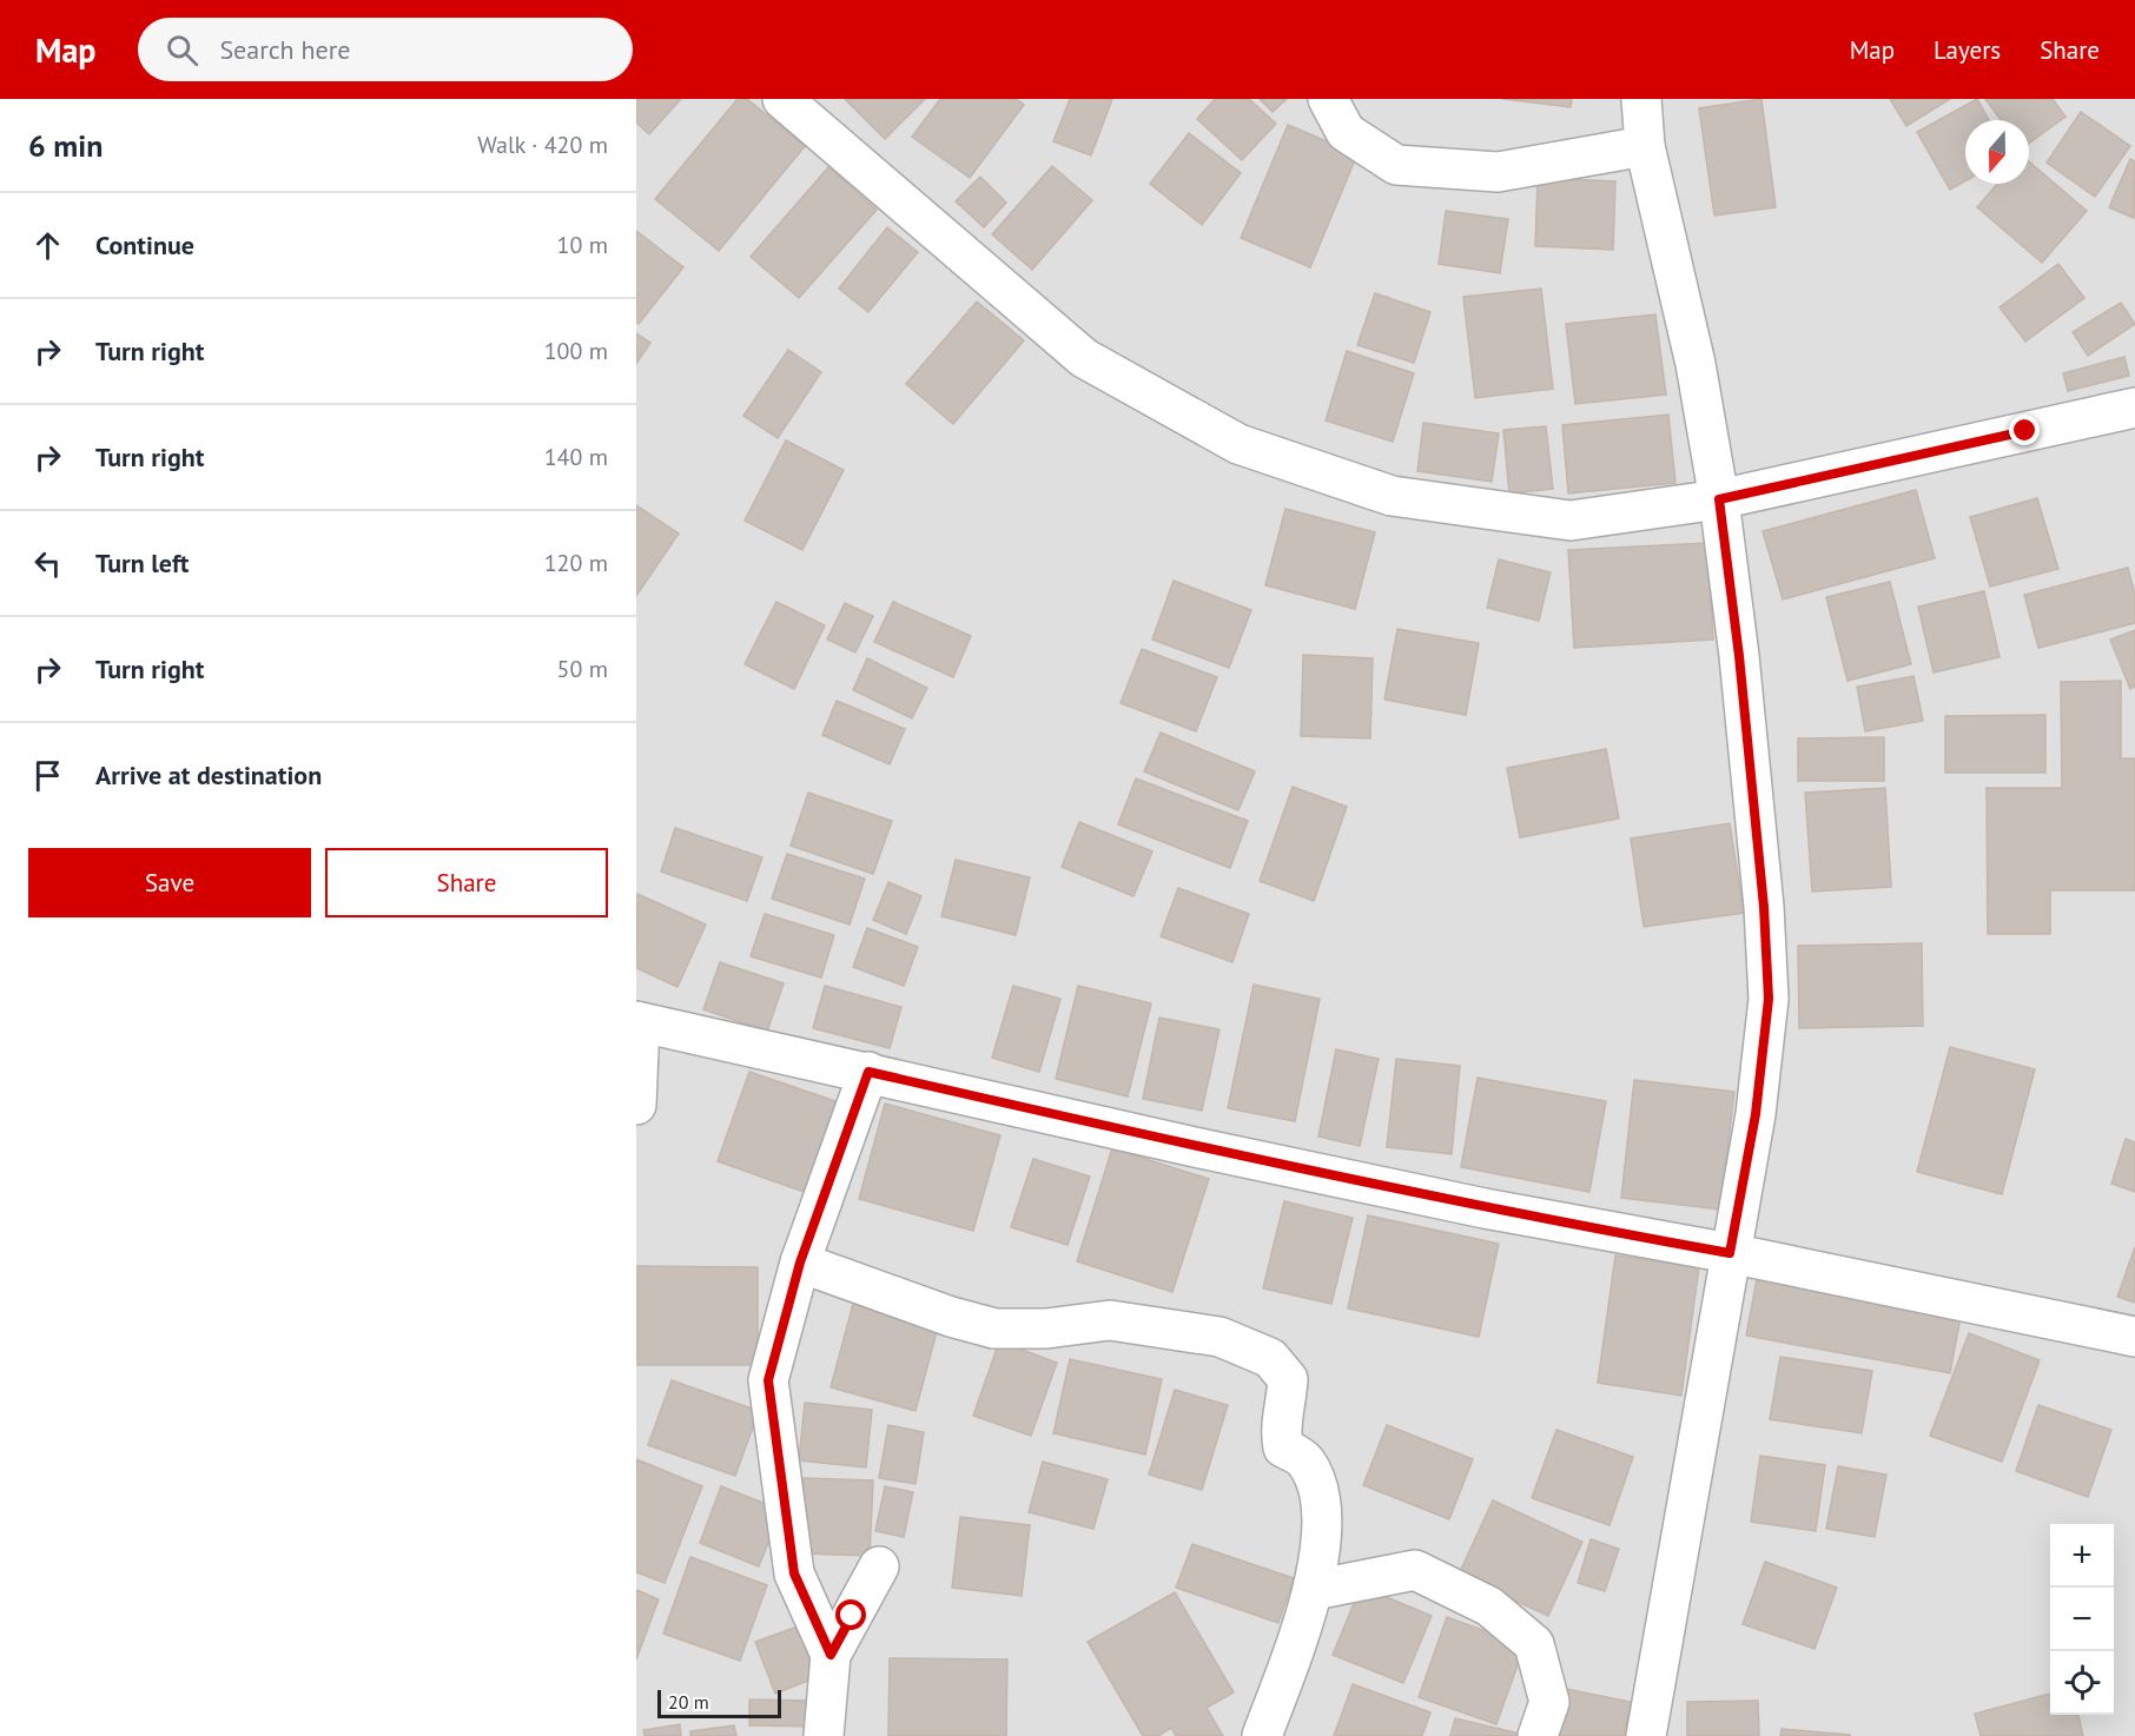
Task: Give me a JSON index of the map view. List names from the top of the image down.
{
  "scale_bar": "20 m",
  "north": "bottom",
  "page": {
    "header": "Map",
    "search": "Search here",
    "nav": ["Map", "Layers", "Share"],
    "heading": ["6 min", "Walk · 420 m"],
    "list": [
      ["Continue", "10 m"],
      ["Turn right", "100 m"],
      ["Turn right", "140 m"],
      ["Turn left", "120 m"],
      ["Turn right", "50 m"],
      "Arrive at destination"
    ],
    "buttons": ["Save", "Share"],
    "map_buttons": ["+", "−"],
    "scale": "20 m"
  }
}
